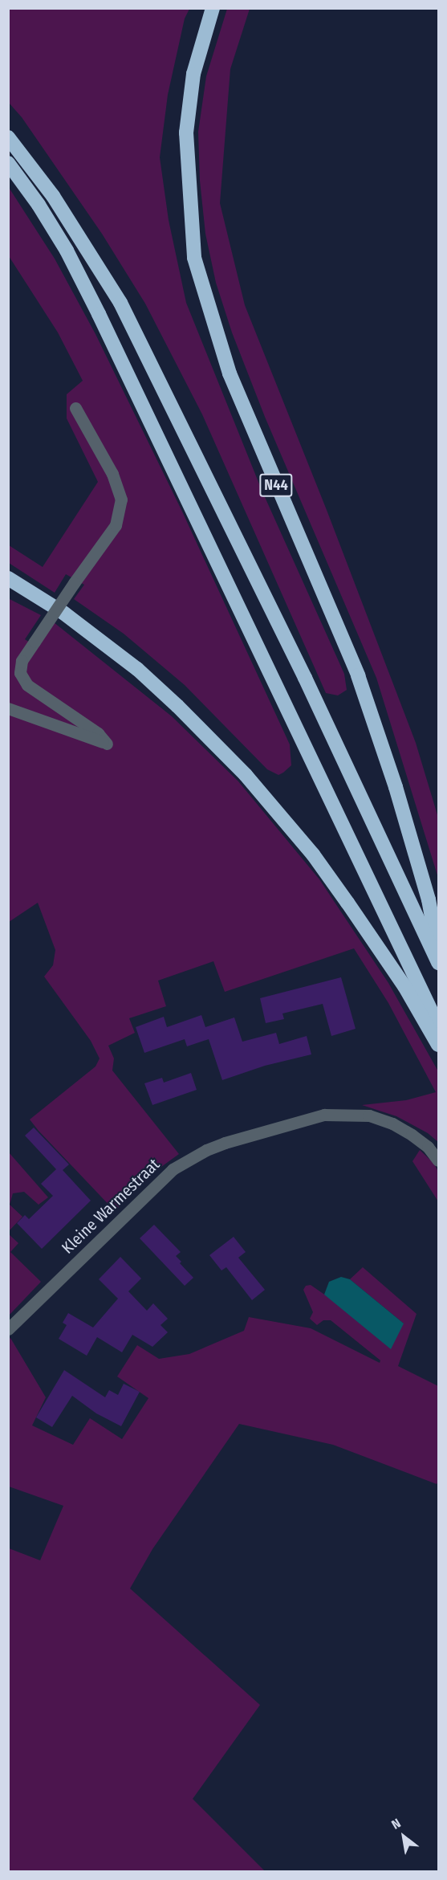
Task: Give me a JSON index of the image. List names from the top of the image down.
{
  "streets": {
    "highway": ["N44"],
    "street": ["Kleine Warmestraat"]
  },
  "north": "top left"
}
